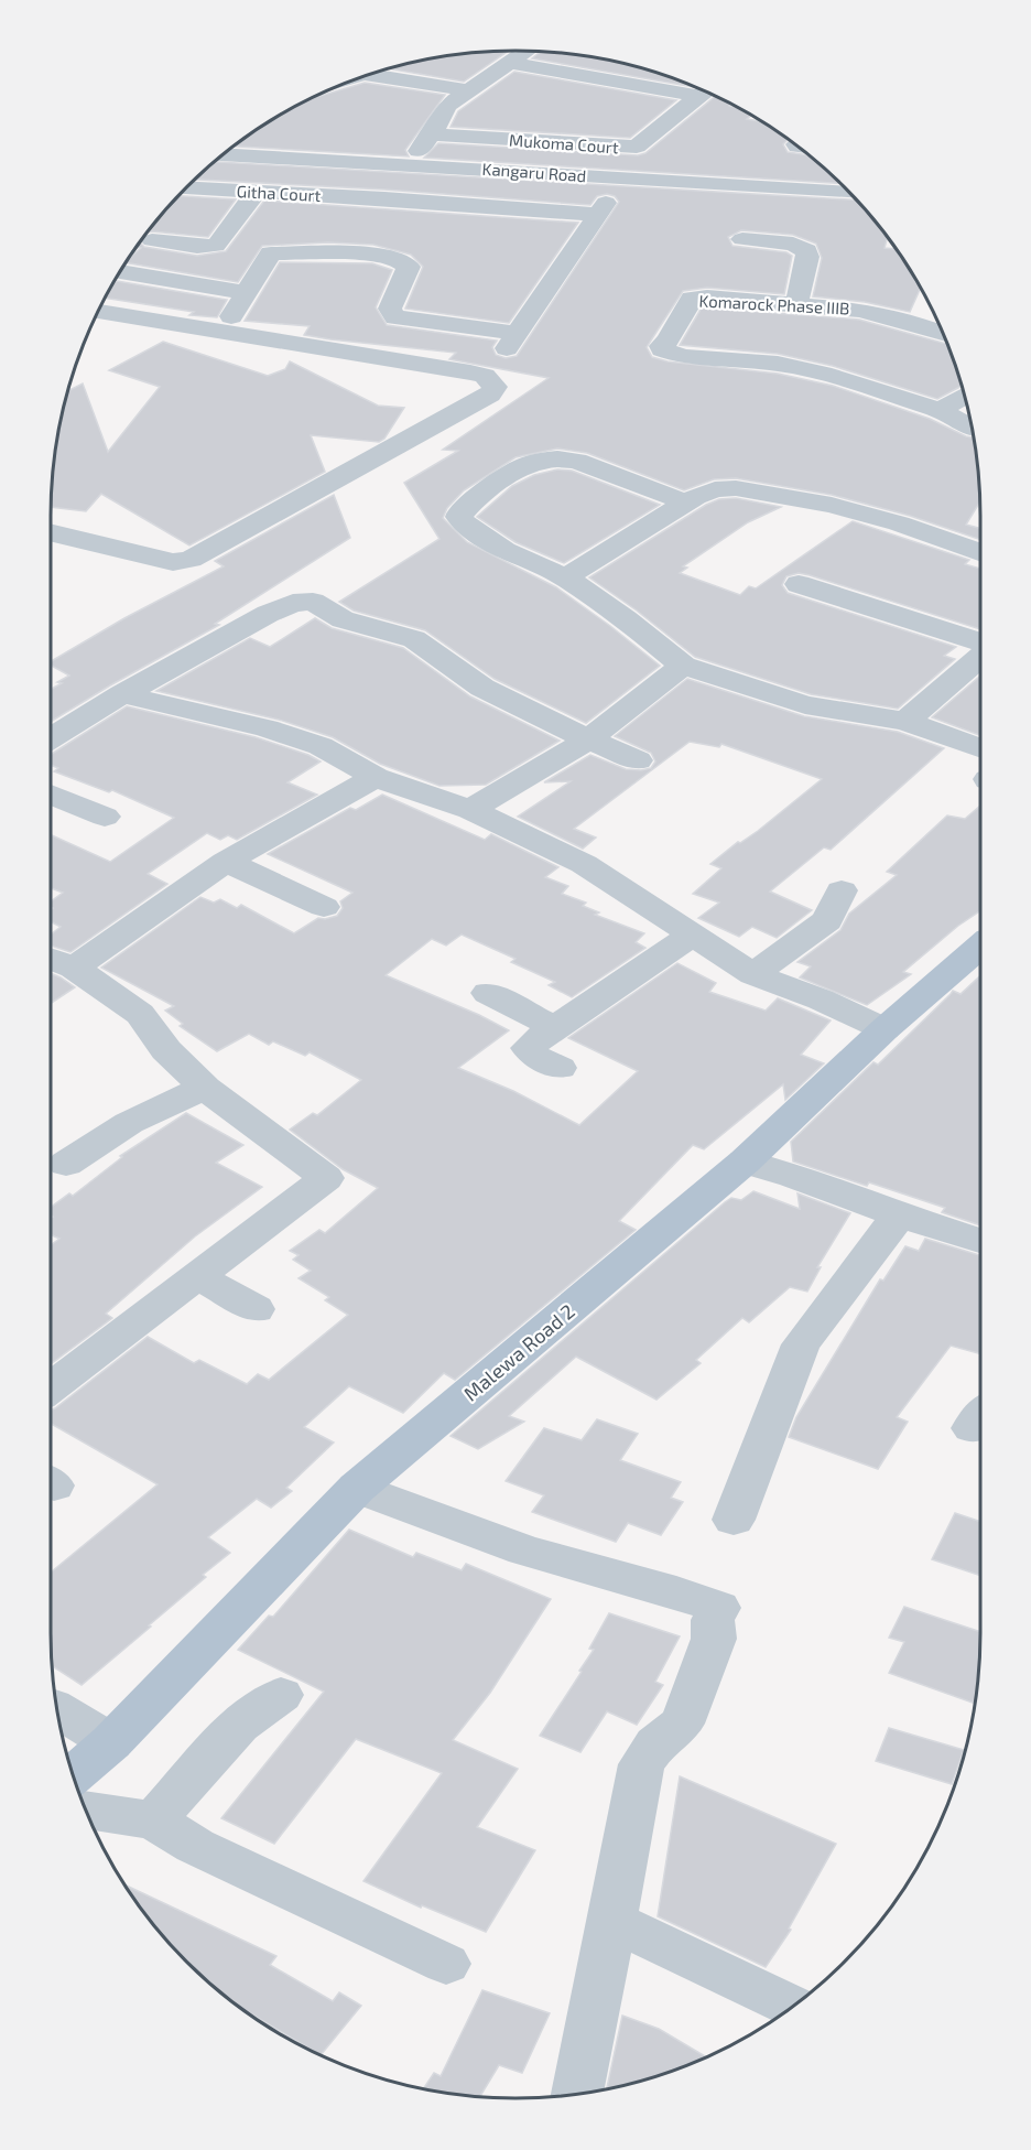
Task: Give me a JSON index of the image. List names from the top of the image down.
{
  "streets": {
    "main road": ["Malewa Road 2"],
    "street": [
      "Mukoma Court",
      "Kangaru Road",
      "Githa Court",
      "Komarock Phase IIIB"
    ]
  }
}
